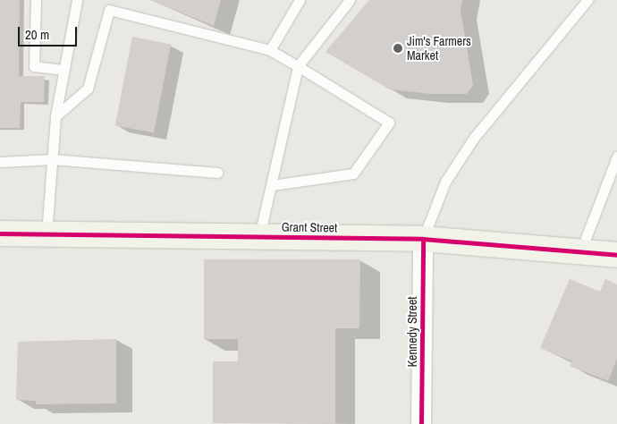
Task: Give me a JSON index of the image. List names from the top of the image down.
{
  "streets": {
    "street": ["Grant Street", "Kennedy Street"]
  },
  "crossings": [
    ["Grant Street", "Kennedy Street"]
  ],
  "places": ["Jim's Farmers Market"],
  "scale_bar": "20 m"
}
